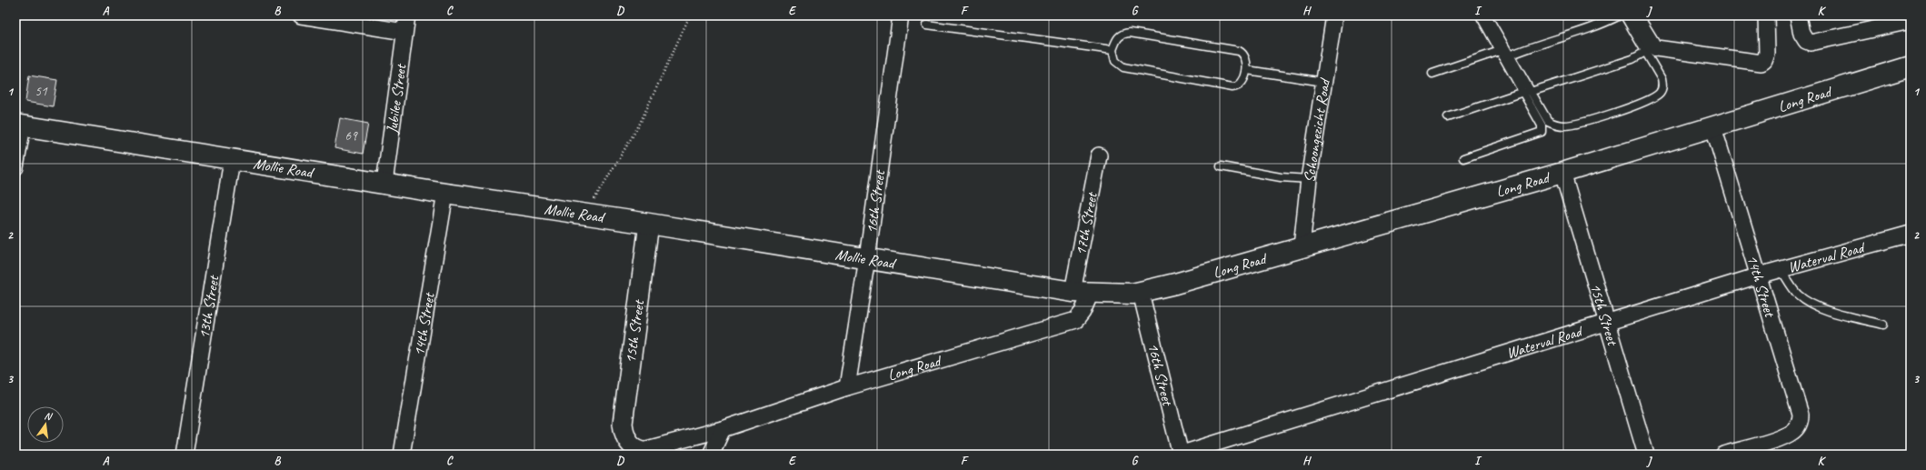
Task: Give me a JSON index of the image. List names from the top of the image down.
{
  "streets": {
    "main road": ["Long Road", "Mollie Road"],
    "street": [
      "Jubilee Street",
      "Schoongezicht Road",
      "16th Street",
      "17th Street",
      "Waterval Road",
      "14th Street",
      "13th Street",
      "15th Street"
    ]
  },
  "crossings": [
    ["Jubilee Street", "Mollie Road"],
    ["Long Road", "Schoongezicht Road"],
    ["Long Road", "Mollie Road"],
    ["Long Road", "16th Street"],
    ["Long Road", "17th Street"],
    ["Long Road", "14th Street"],
    ["Long Road", "15th Street"],
    ["Mollie Road", "16th Street"],
    ["Mollie Road", "17th Street"],
    ["Mollie Road", "14th Street"],
    ["Mollie Road", "13th Street"],
    ["Mollie Road", "15th Street"],
    ["16th Street", "Waterval Road"],
    ["Waterval Road", "14th Street"],
    ["Waterval Road", "15th Street"]
  ],
  "house_numbers": ["51", "69"],
  "north": "top",
  "grid": {
    "columns": [
      "A",
      "B",
      "C",
      "D",
      "E",
      "F",
      "G",
      "H",
      "I",
      "J",
      "K"
    ],
    "rows": ["1", "2", "3"]
  }
}
